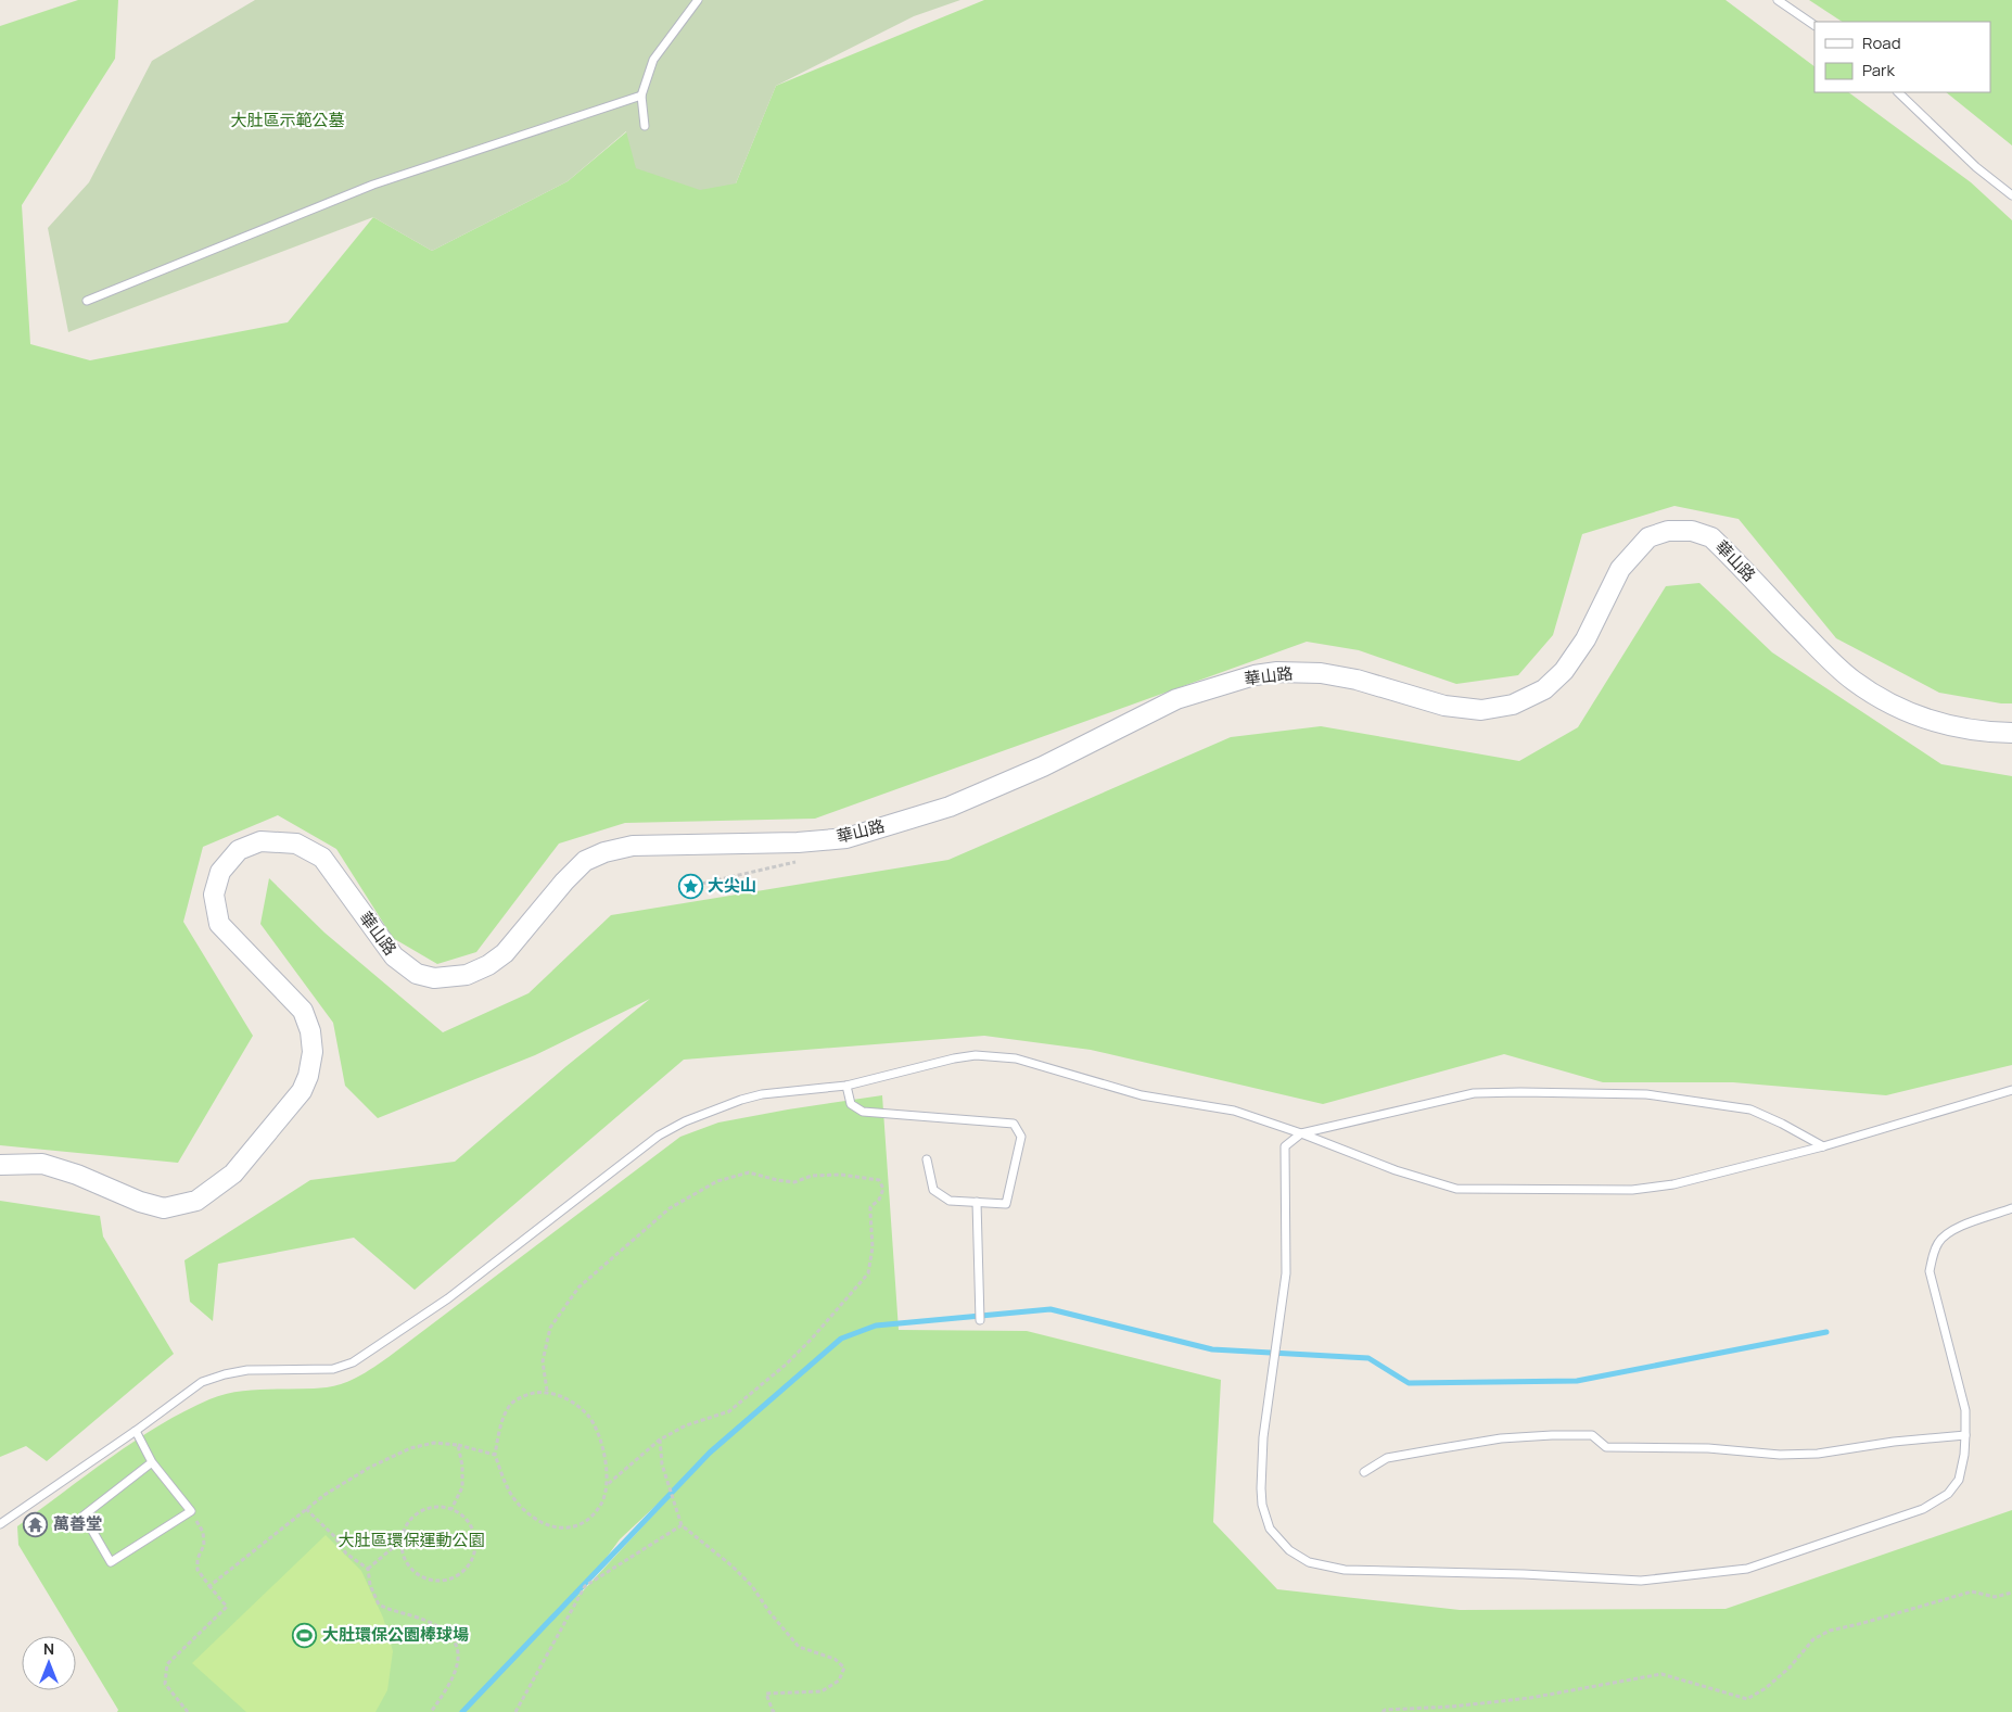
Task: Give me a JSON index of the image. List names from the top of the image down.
{
  "streets": {
    "street": ["華山路"]
  },
  "parks": ["大肚區示範公墓", "大肚區環保運動公園"],
  "places": {
    "place": ["大尖山"],
    "temple": ["萬善堂"],
    "sports": ["大肚環保公園棒球場"]
  },
  "legend": ["Road", "Park"],
  "north": "top"
}
